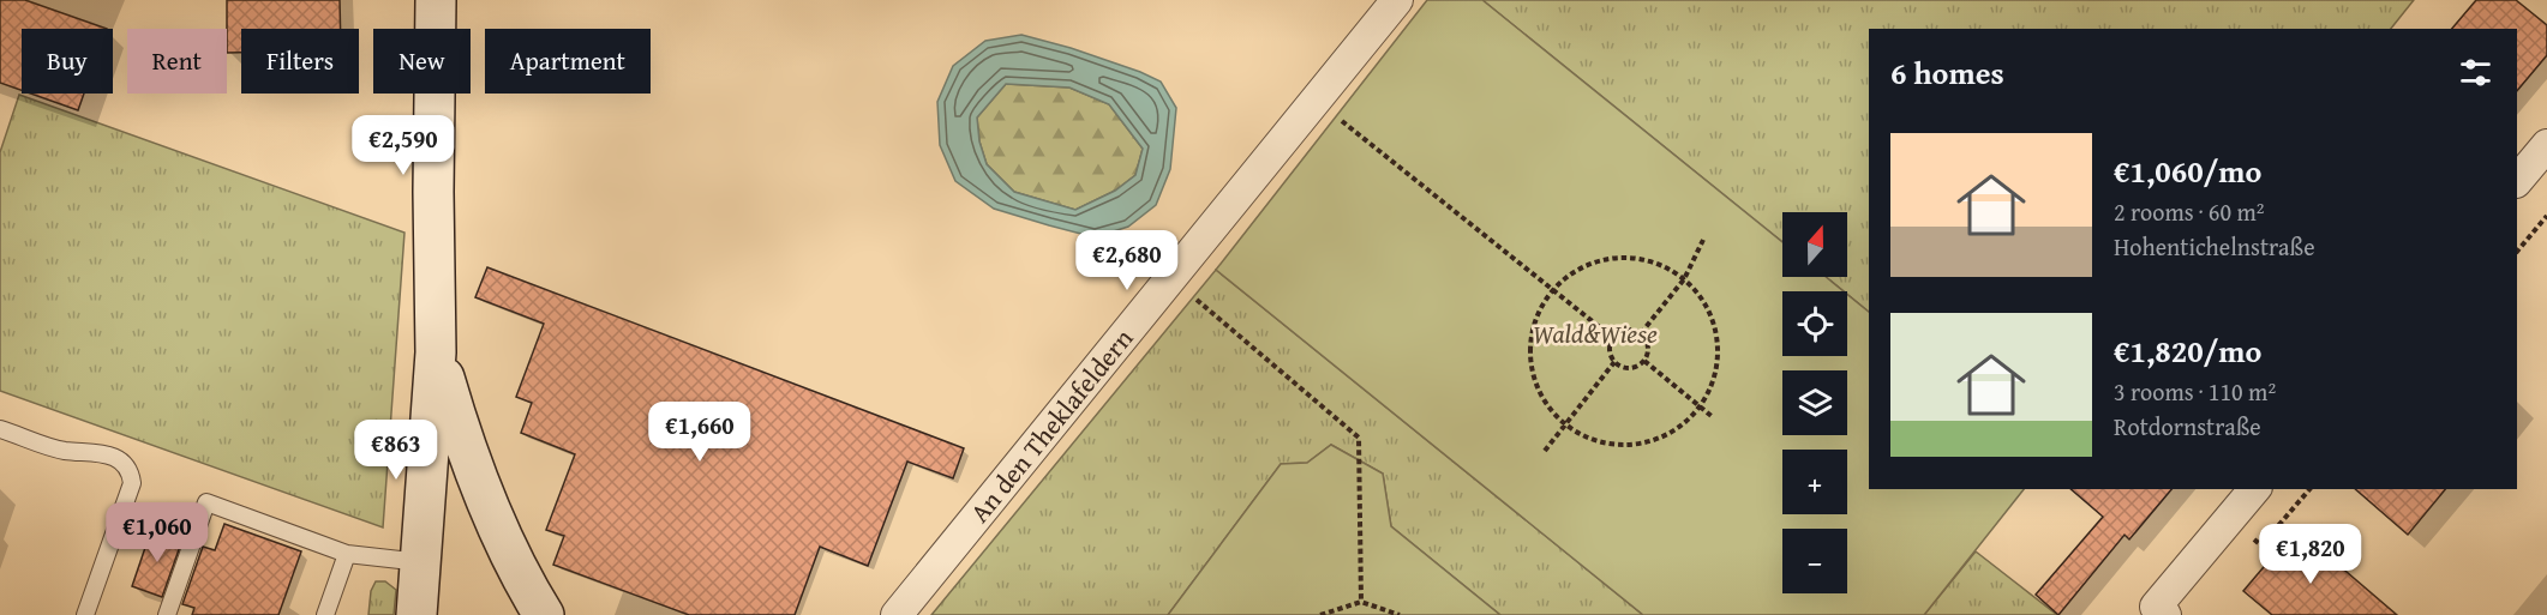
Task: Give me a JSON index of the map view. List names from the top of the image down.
{
  "streets": {
    "street": ["An den Theklafeldern"]
  },
  "parks": ["Wald&Wiese"],
  "north": "top",
  "page": {
    "chip": [
      "Buy",
      "Rent",
      "Filters",
      "New",
      "Apartment"
    ],
    "heading": "6 homes",
    "price": [
      "€2,590",
      "€2,680",
      "€1,660",
      "€863",
      "€1,060",
      "€1,820"
    ],
    "list": [
      {
        "name": "€1,060/mo",
        "note": "2 rooms · 60 m² · Hohentichelnstraße"
      },
      {
        "name": "€1,820/mo",
        "note": "3 rooms · 110 m² · Rotdornstraße"
      }
    ],
    "map_buttons": ["+", "−"]
  }
}
